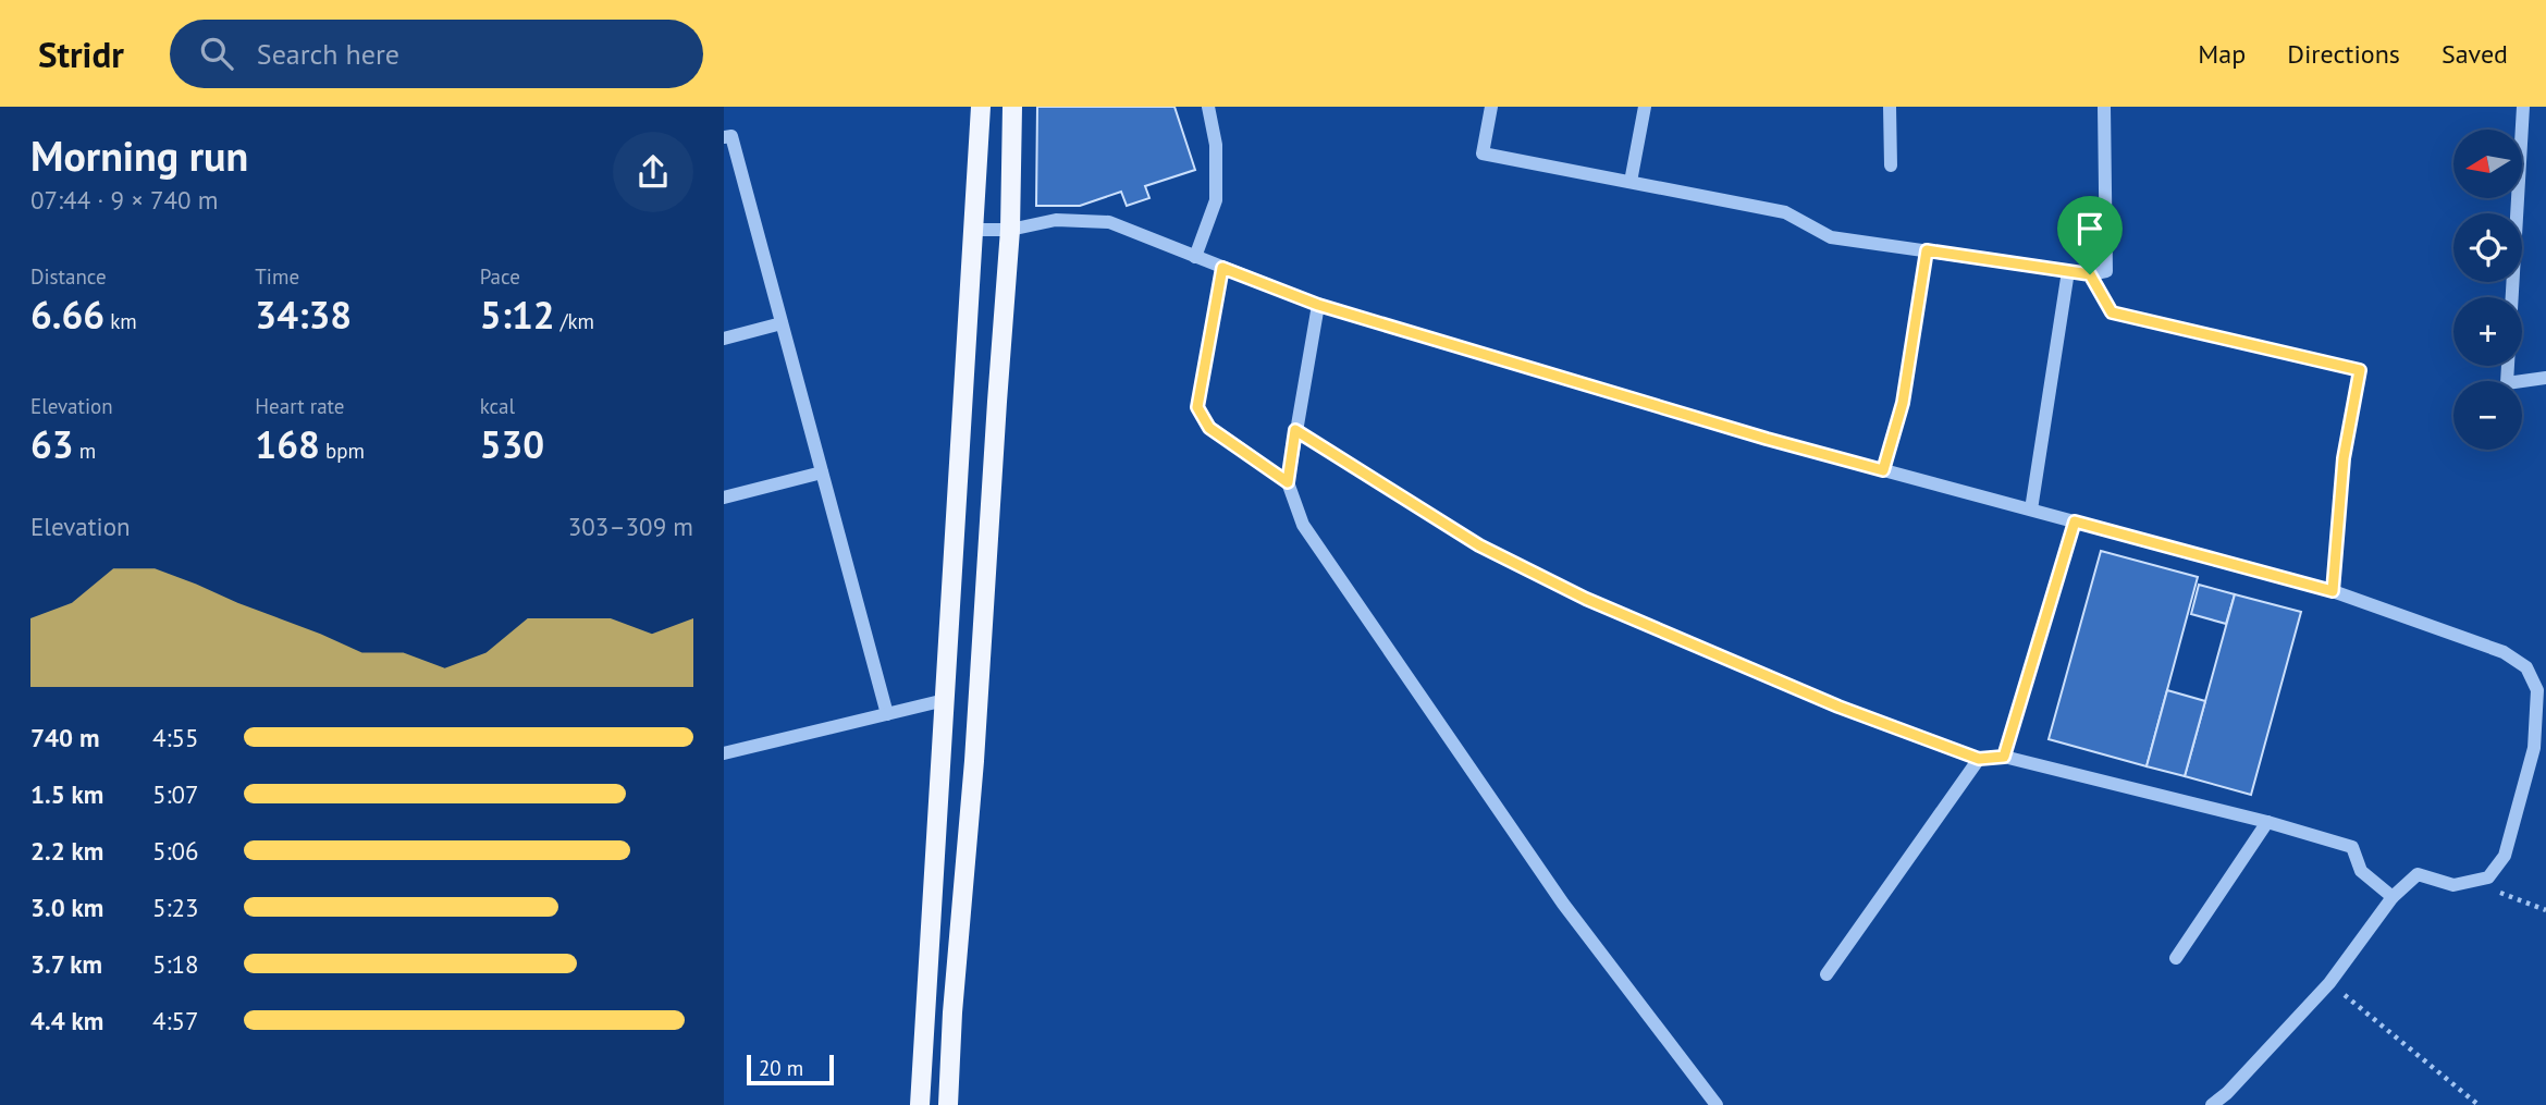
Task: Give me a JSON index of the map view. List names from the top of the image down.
{
  "scale_bar": "20 m",
  "north": "left",
  "page": {
    "header": "Stridr",
    "search": "Search here",
    "nav": ["Map", "Directions", "Saved"],
    "heading": ["Morning run", "07:44 · 9 × 740 m"],
    "map_buttons": ["+", "−"],
    "stats": [
      ["Distance", "6.66 km"],
      ["Time", "34:38"],
      ["Pace", "5:12 /km"],
      ["Elevation", "63 m"],
      ["Heart rate", "168 bpm"],
      ["kcal", "530"]
    ],
    "chart": ["Elevation", "303–309 m"],
    "list": [
      {
        "name": "740 m",
        "note": "4:55"
      },
      {
        "name": "1.5 km",
        "note": "5:07"
      },
      {
        "name": "2.2 km",
        "note": "5:06"
      },
      {
        "name": "3.0 km",
        "note": "5:23"
      },
      {
        "name": "3.7 km",
        "note": "5:18"
      },
      {
        "name": "4.4 km",
        "note": "4:57"
      }
    ],
    "scale": "20 m"
  }
}
